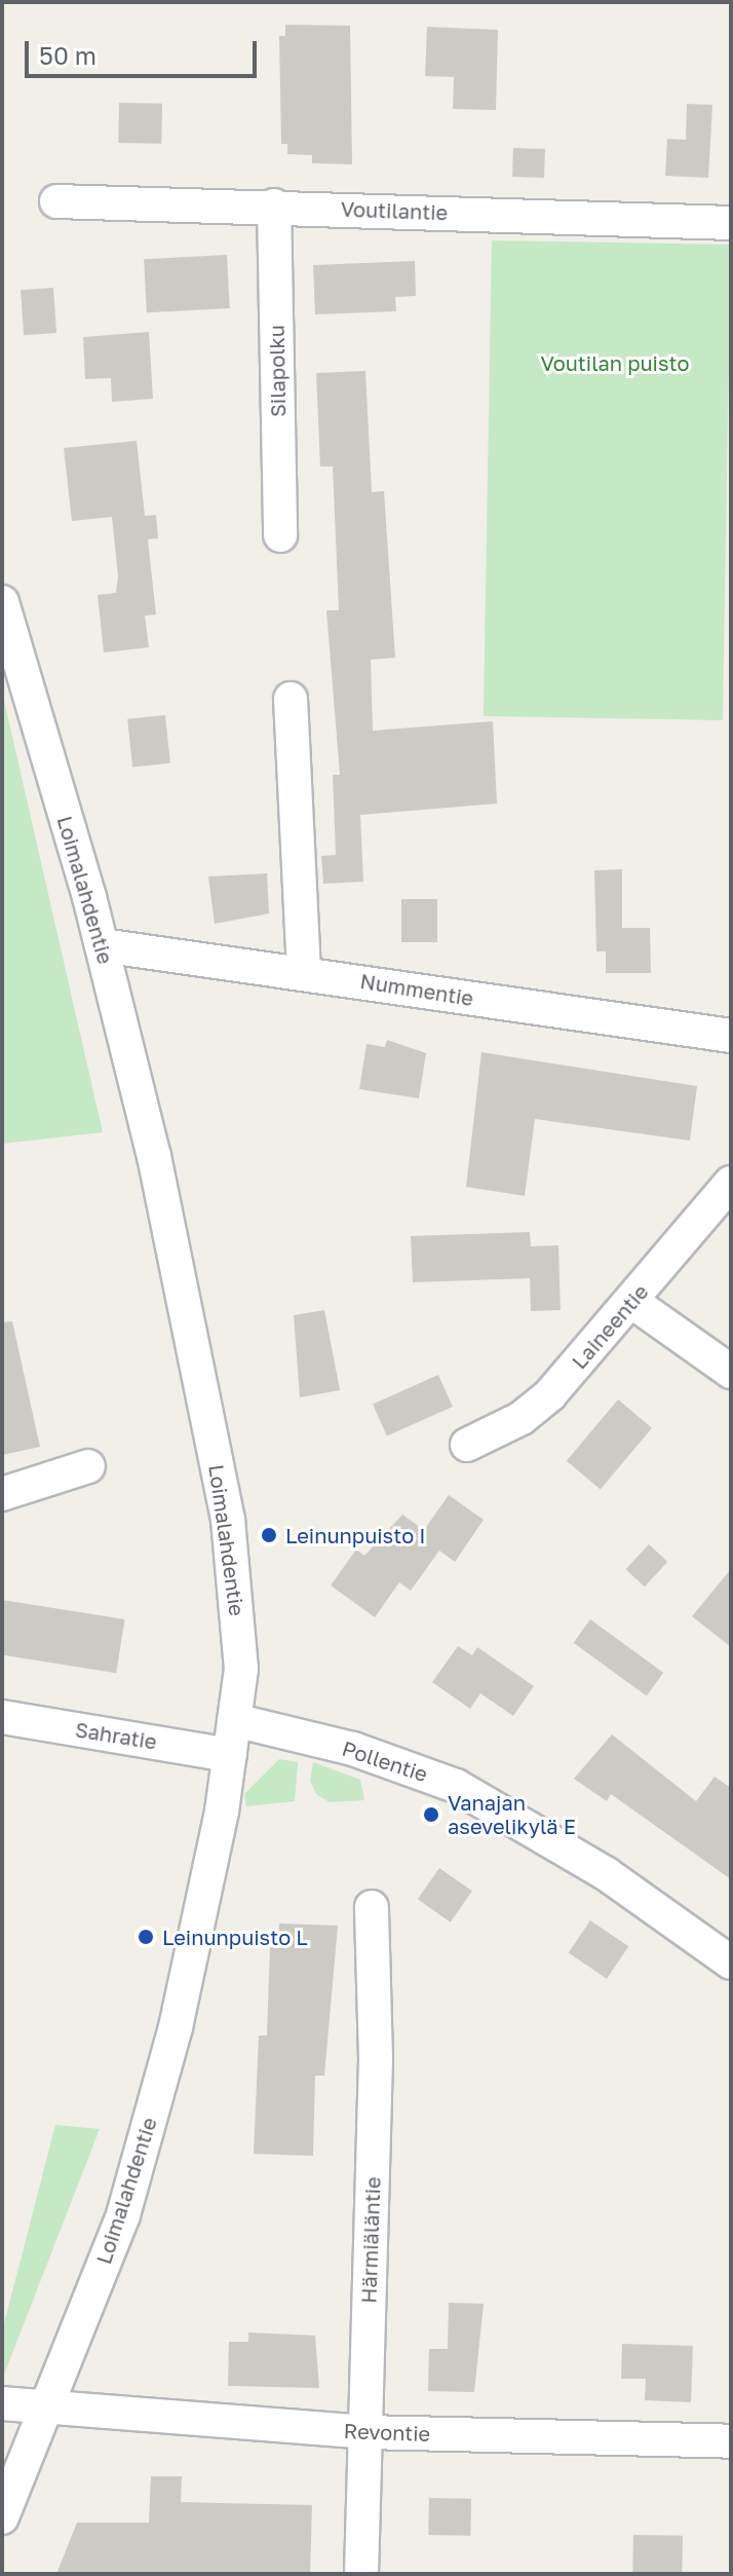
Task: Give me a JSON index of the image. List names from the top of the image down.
{
  "streets": {
    "street": [
      "Voutilantie",
      "Silapolku",
      "Loimalahdentie",
      "Nummentie",
      "Laineentie",
      "Sahratie",
      "Pollentie",
      "Härmiäläntie",
      "Revontie"
    ]
  },
  "crossings": [
    ["Voutilantie", "Silapolku"],
    ["Loimalahdentie", "Nummentie"],
    ["Loimalahdentie", "Sahratie"],
    ["Loimalahdentie", "Pollentie"],
    ["Loimalahdentie", "Revontie"],
    ["Härmiäläntie", "Revontie"]
  ],
  "parks": ["Voutilan puisto"],
  "places": ["Leinunpuisto I", "Vanajan asevelikylä E", "Leinunpuisto L"],
  "scale_bar": "50 m"
}
